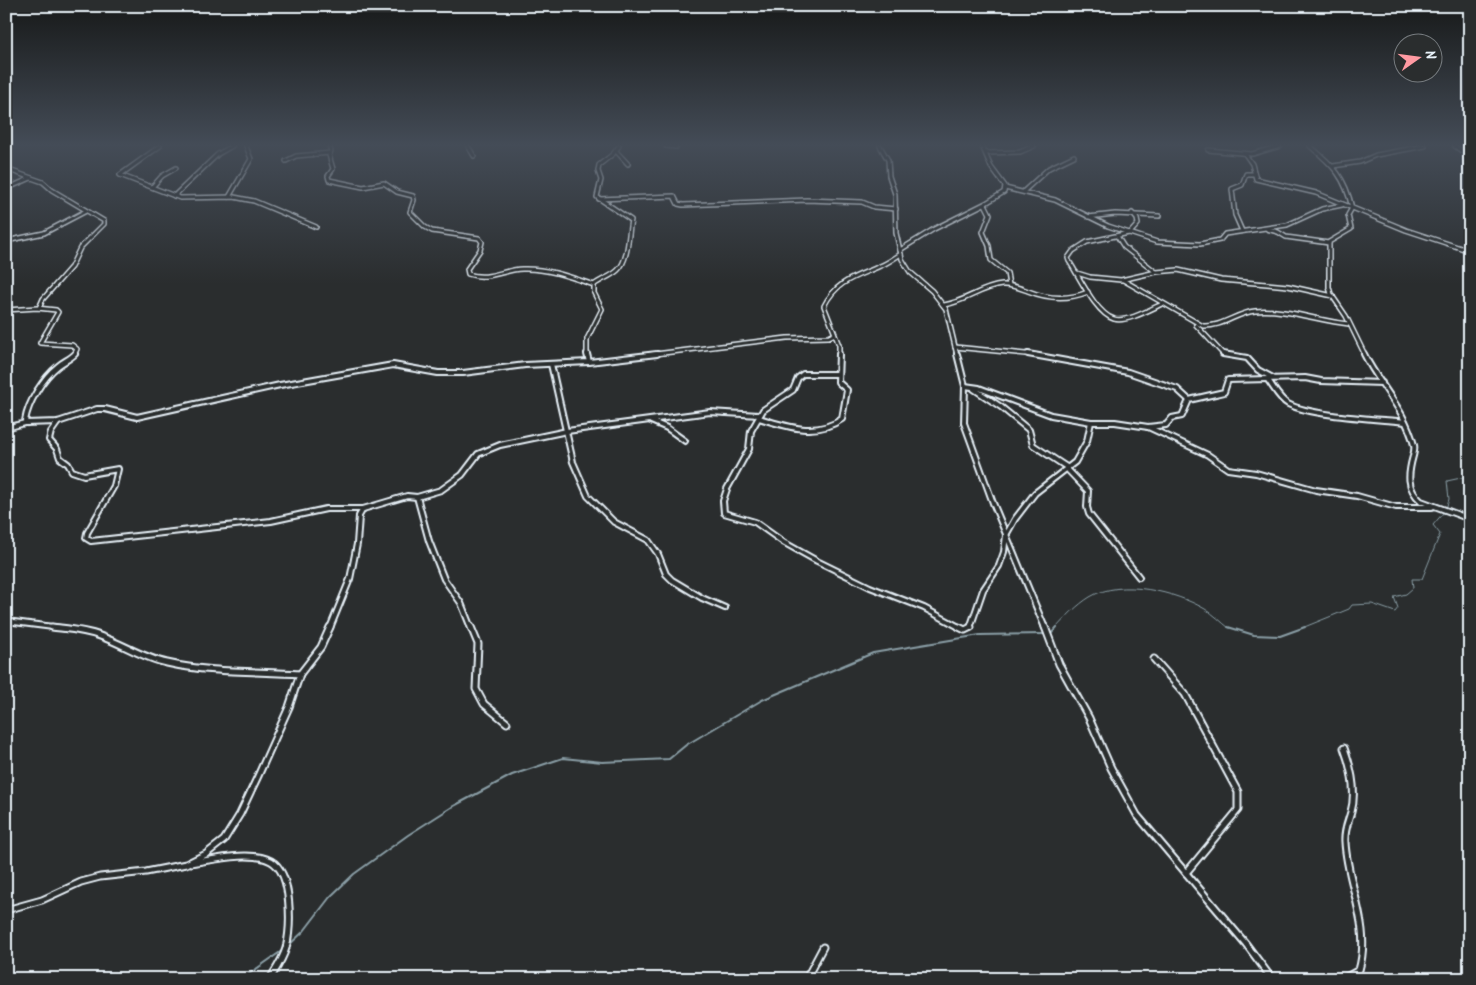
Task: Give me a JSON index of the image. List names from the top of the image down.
{
  "north": "right"
}
